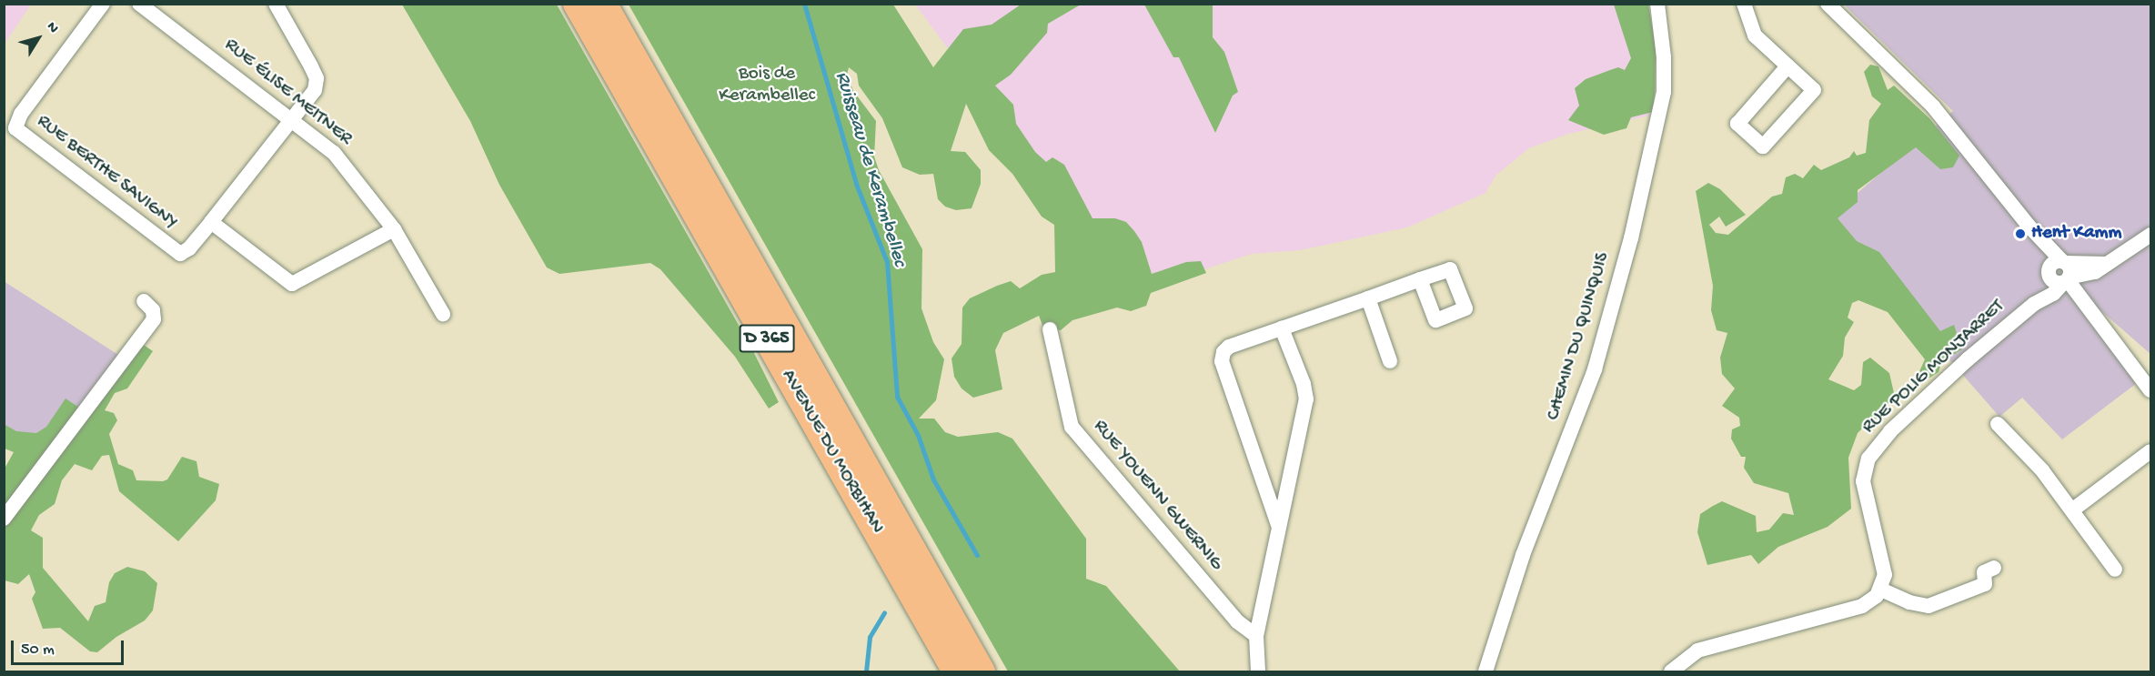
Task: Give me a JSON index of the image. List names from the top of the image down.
{
  "streets": {
    "highway": ["D 365", "AVENUE DU MORBIHAN"],
    "street": [
      "RUE ÉLISE MEITNER",
      "RUE BERTHE SAVIGNY",
      "CHEMIN DU QUINQUIS",
      "RUE POLIG MONJARRET",
      "RUE YOUENN GWERNIG"
    ]
  },
  "crossings": [
    ["RUE ÉLISE MEITNER", "RUE BERTHE SAVIGNY"]
  ],
  "water": ["Ruisseau de Kerambellec"],
  "parks": ["Bois de Kerambellec"],
  "places": ["Hent Kamm"],
  "scale_bar": "50 m",
  "north": "top right"
}
